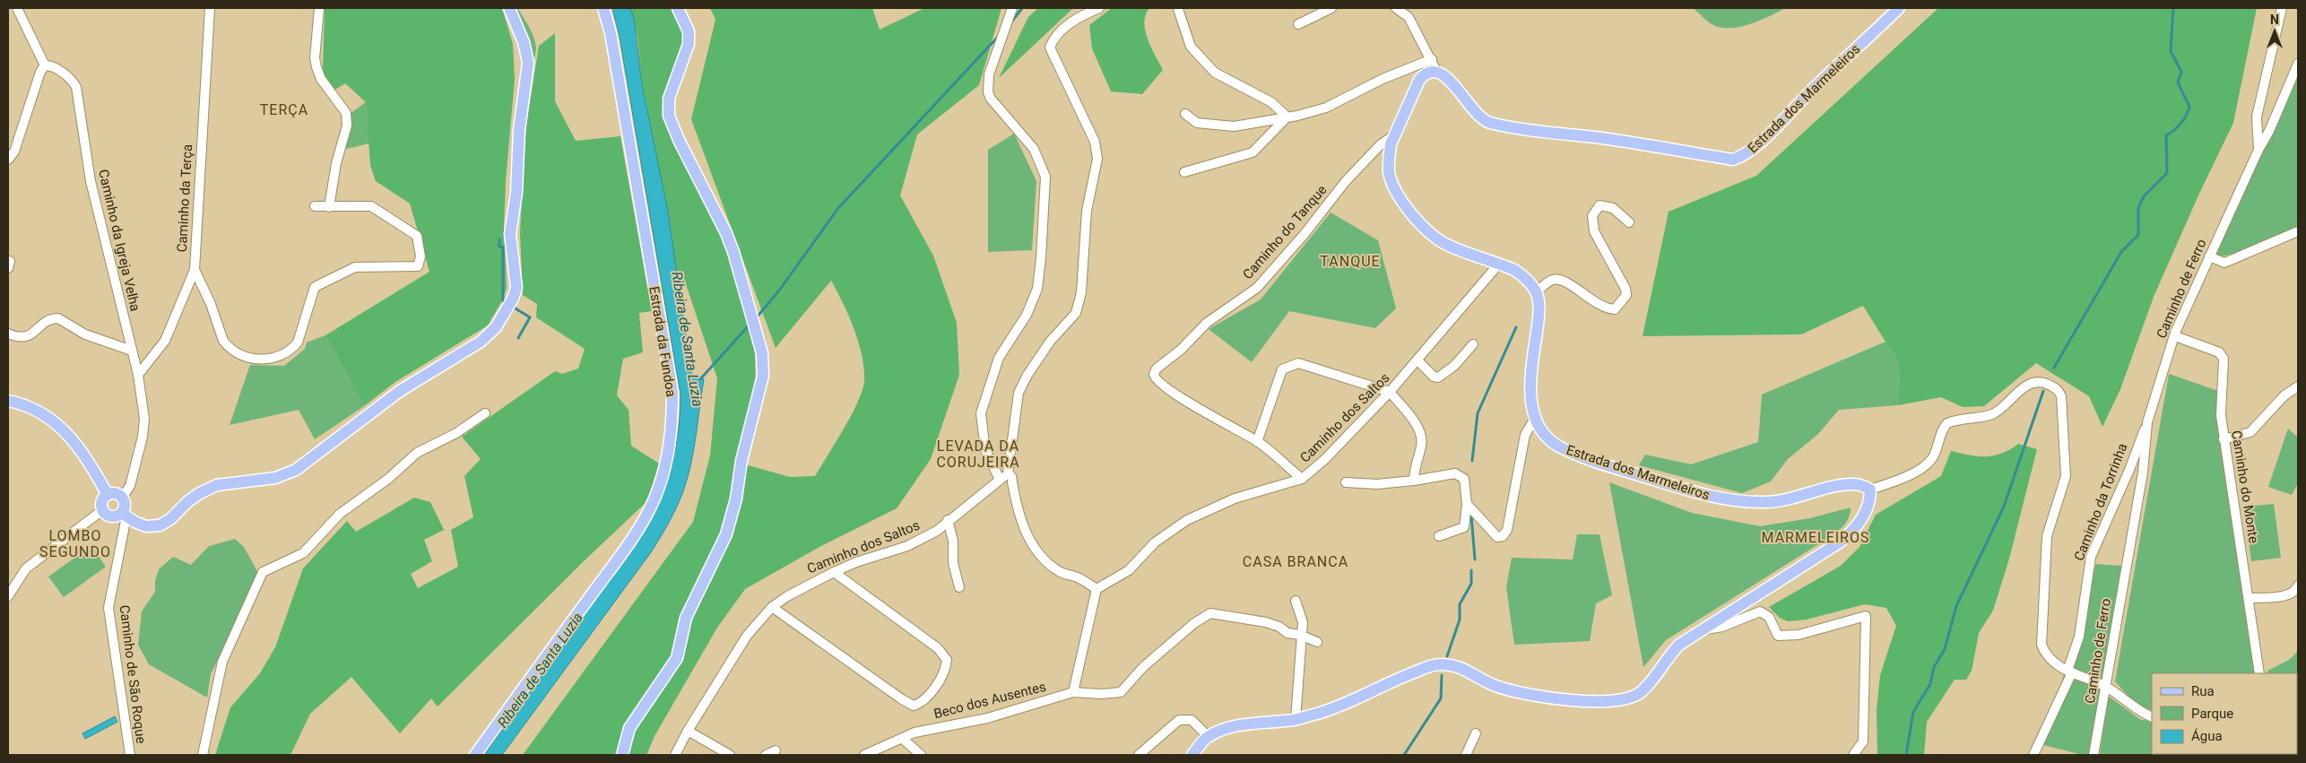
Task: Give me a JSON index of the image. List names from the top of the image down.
{
  "streets": {
    "main road": ["Estrada dos Marmeleiros", "Estrada da Fundoa"],
    "street": [
      "Caminho da Terça",
      "Caminho do Tanque",
      "Caminho da Igreja Velha",
      "Caminho de Ferro",
      "Caminho dos Saltos",
      "Caminho do Monte",
      "Caminho da Torrinha",
      "Caminho de São Roque",
      "Beco dos Ausentes"
    ]
  },
  "crossings": [
    ["Caminho da Terça", "Caminho da Igreja Velha"],
    ["Caminho da Igreja Velha", "Caminho de São Roque"],
    ["Caminho de Ferro", "Caminho do Monte"],
    ["Caminho de Ferro", "Caminho da Torrinha"]
  ],
  "districts": [
    "TERÇA",
    "TANQUE",
    "LEVADA DA CORUJEIRA",
    "LOMBO SEGUNDO",
    "MARMELEIROS",
    "CASA BRANCA"
  ],
  "water": ["Ribeira de Santa Luzia"],
  "legend": ["Rua", "Parque", "Água"],
  "north": "top"
}
